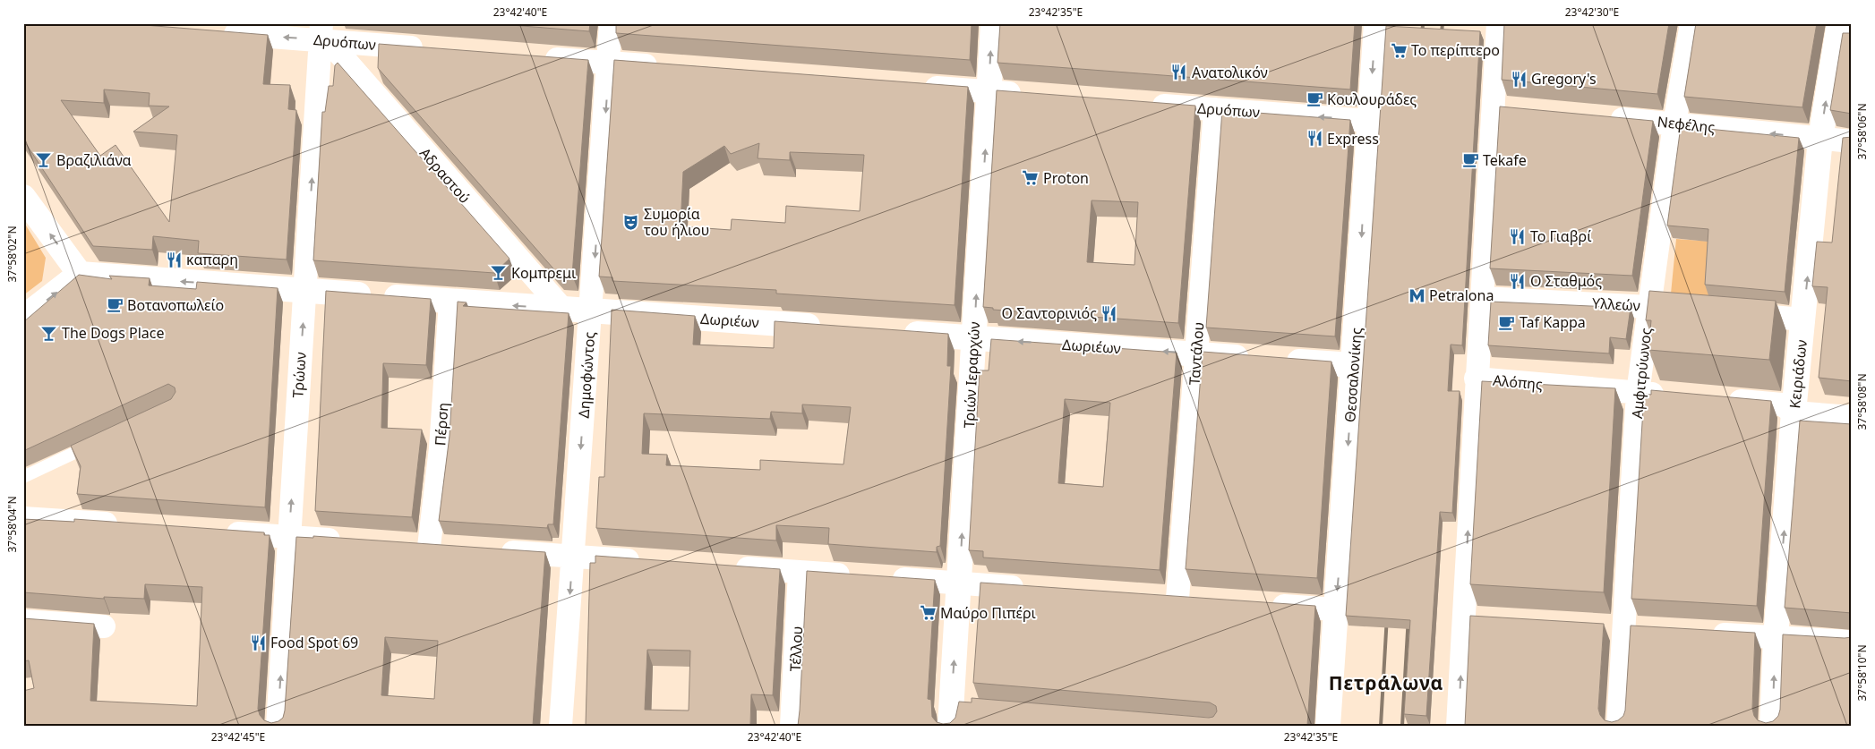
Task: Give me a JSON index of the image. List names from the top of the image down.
{
  "streets": {
    "street": [
      "Δρυόπων",
      "Νεφέλης",
      "Αδραστού",
      "Υλλεών",
      "Δωριέων",
      "Ταντάλου",
      "Αμφιτρύωνος",
      "Κειριάδων",
      "Τρώων",
      "Δημοφώντος",
      "Τριών Ιεραρχών",
      "Θεσσαλονίκης",
      "Αλόπης",
      "Πέρση",
      "Τέλλου"
    ]
  },
  "crossings": [
    ["Δρυόπων", "Αδραστού"],
    ["Δρυόπων", "Ταντάλου"],
    ["Δρυόπων", "Τρώων"],
    ["Δρυόπων", "Θεσσαλονίκης"],
    ["Νεφέλης", "Αμφιτρύωνος"],
    ["Νεφέλης", "Κειριάδων"],
    ["Αδραστού", "Δωριέων"],
    ["Αδραστού", "Τρώων"],
    ["Υλλεών", "Αμφιτρύωνος"],
    ["Δωριέων", "Ταντάλου"],
    ["Δωριέων", "Τρώων"],
    ["Δωριέων", "Δημοφώντος"],
    ["Δωριέων", "Τριών Ιεραρχών"],
    ["Δωριέων", "Θεσσαλονίκης"],
    ["Δωριέων", "Πέρση"],
    ["Αμφιτρύωνος", "Αλόπης"]
  ],
  "one_way": [
    "Δρυόπων",
    "Δωριέων",
    "Κειριάδων",
    "Τρώων",
    "Δημοφώντος",
    "Τριών Ιεραρχών"
  ],
  "districts": ["Πετράλωνα"],
  "places": {
    "supermarket": ["Το περίπτερο", "Proton", "Μαύρο Πιπέρι"],
    "restaurant": [
      "Ανατολικόν",
      "Gregory's",
      "Express",
      "Το Γιαβρί",
      "καπαρη",
      "Ο Σταθμός",
      "Ο Σαντορινιός",
      "Food Spot 69"
    ],
    "cafe": [
      "Κουλουράδες",
      "Tekafe",
      "Βοτανοπωλείο",
      "Taf Kappa"
    ],
    "bar": ["Βραζιλιάνα", "Κομπρεμι", "The Dogs Place"],
    "theatre": ["Συμορία του ήλιου"],
    "metro station": ["Petralona"]
  },
  "coordinates": [
    "23°42'40\"E",
    "23°42'35\"E",
    "23°42'30\"E",
    "37°58'06\"N",
    "37°58'02\"N",
    "37°58'08\"N",
    "37°58'04\"N",
    "37°58'10\"N",
    "23°42'45\"E"
  ]
}
